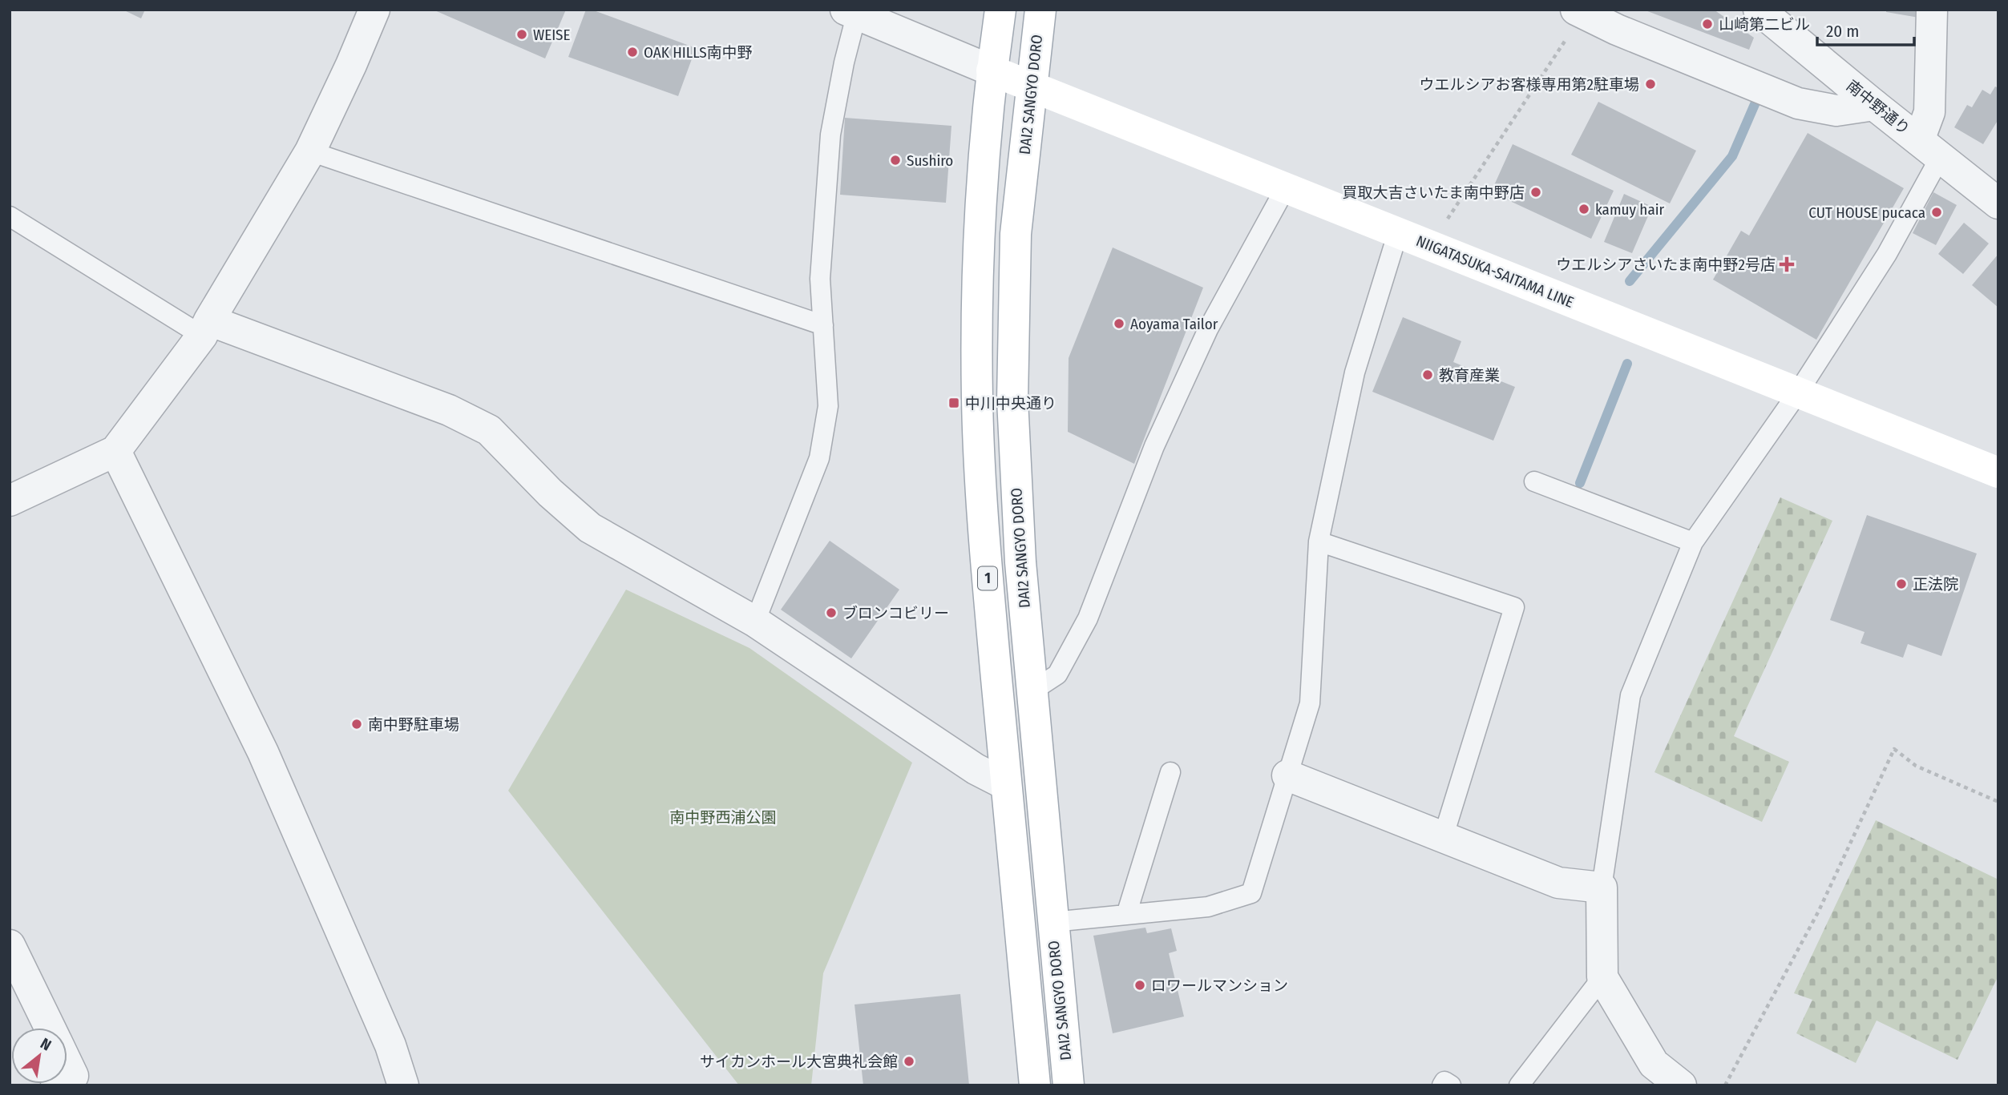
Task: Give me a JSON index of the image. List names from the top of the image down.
{
  "streets": {
    "main road": ["DAI2 SANGYO DORO", "NIIGATASUKA-SAITAMA LINE", "1"],
    "street": ["南中野通り"]
  },
  "crossings": [
    ["DAI2 SANGYO DORO", "NIIGATASUKA-SAITAMA LINE"],
    ["NIIGATASUKA-SAITAMA LINE", "1"]
  ],
  "parks": ["南中野西浦公園"],
  "places": {
    "other": [
      "山崎第二ビル",
      "WEISE",
      "OAK HILLS南中野",
      "ウエルシアお客様専用第2駐車場",
      "Sushiro",
      "買取大吉さいたま南中野店",
      "kamuy hair",
      "CUT HOUSE pucaca",
      "Aoyama Tailor",
      "教育産業",
      "正法院",
      "ブロンコビリー",
      "南中野駐車場",
      "ロワールマンション",
      "サイカンホール大宮典礼会館"
    ],
    "health": ["ウエルシアさいたま南中野2号店"],
    "transit": ["中川中央通り"]
  },
  "scale_bar": "20 m",
  "north": "top right"
}
